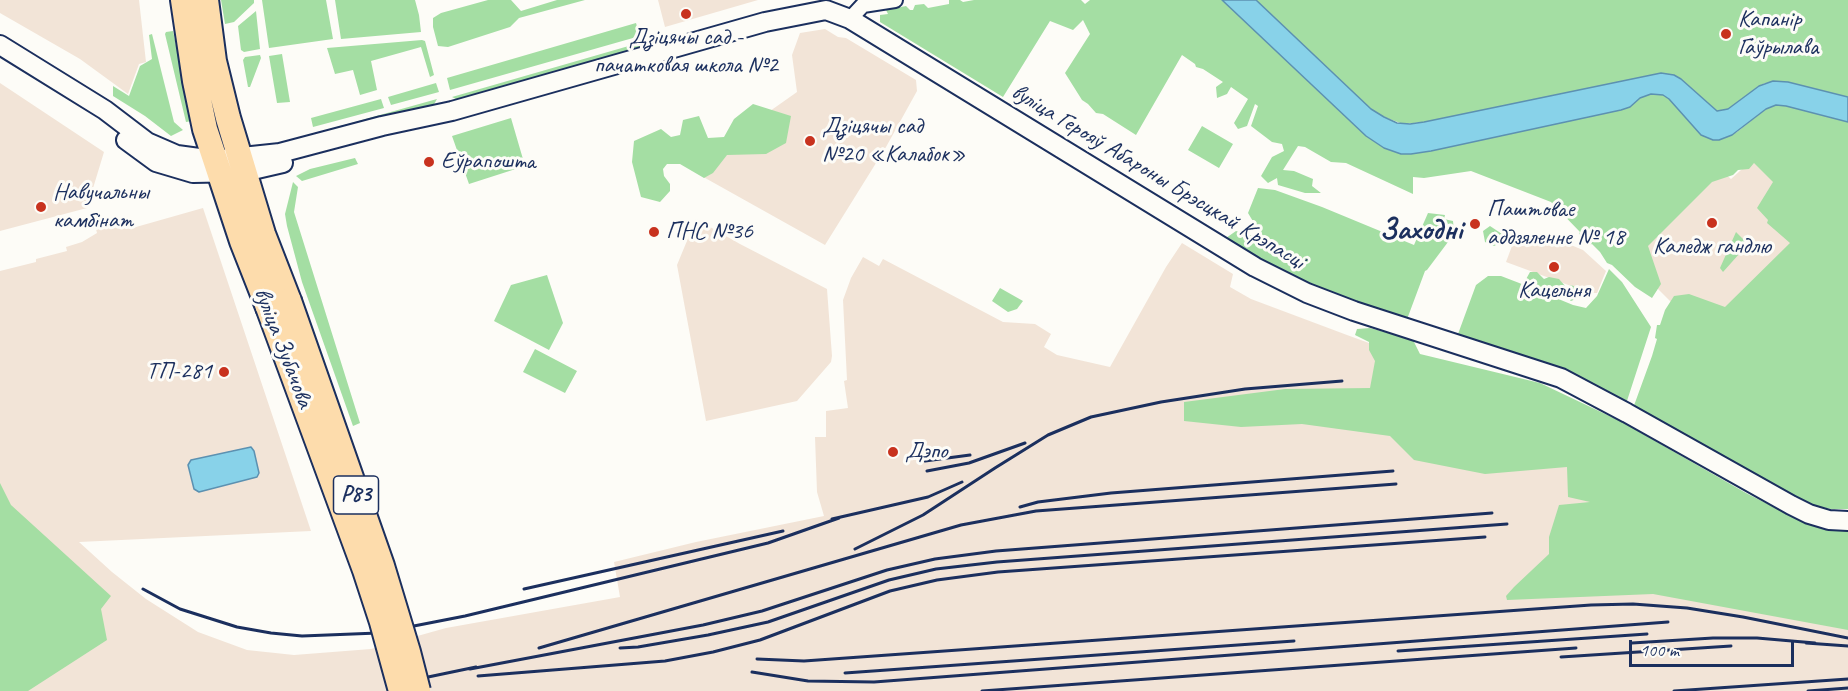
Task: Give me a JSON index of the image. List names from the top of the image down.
{
  "streets": {
    "highway": ["вуліца Зубачова", "Р83"],
    "main road": ["вуліца Герояў Абароны Брэсцкай Крэпасці"]
  },
  "crossings": [
    ["вуліца Герояў Абароны Брэсцкай Крэпасці", "вуліца Зубачова"]
  ],
  "districts": ["Заходні"],
  "places": [
    "Дзіцячы сад - пачатковая школа №2",
    "Капанір Гаўрылава",
    "Дзіцячы сад №20 «Калабок»",
    "Еўрапошта",
    "Навучальны камбінат",
    "Каледж гандлю",
    "Паштовае аддзяленне № 18",
    "ПНС №36",
    "Кацельня",
    "ТП-281",
    "Дэпо"
  ],
  "scale_bar": "100 m"
}
